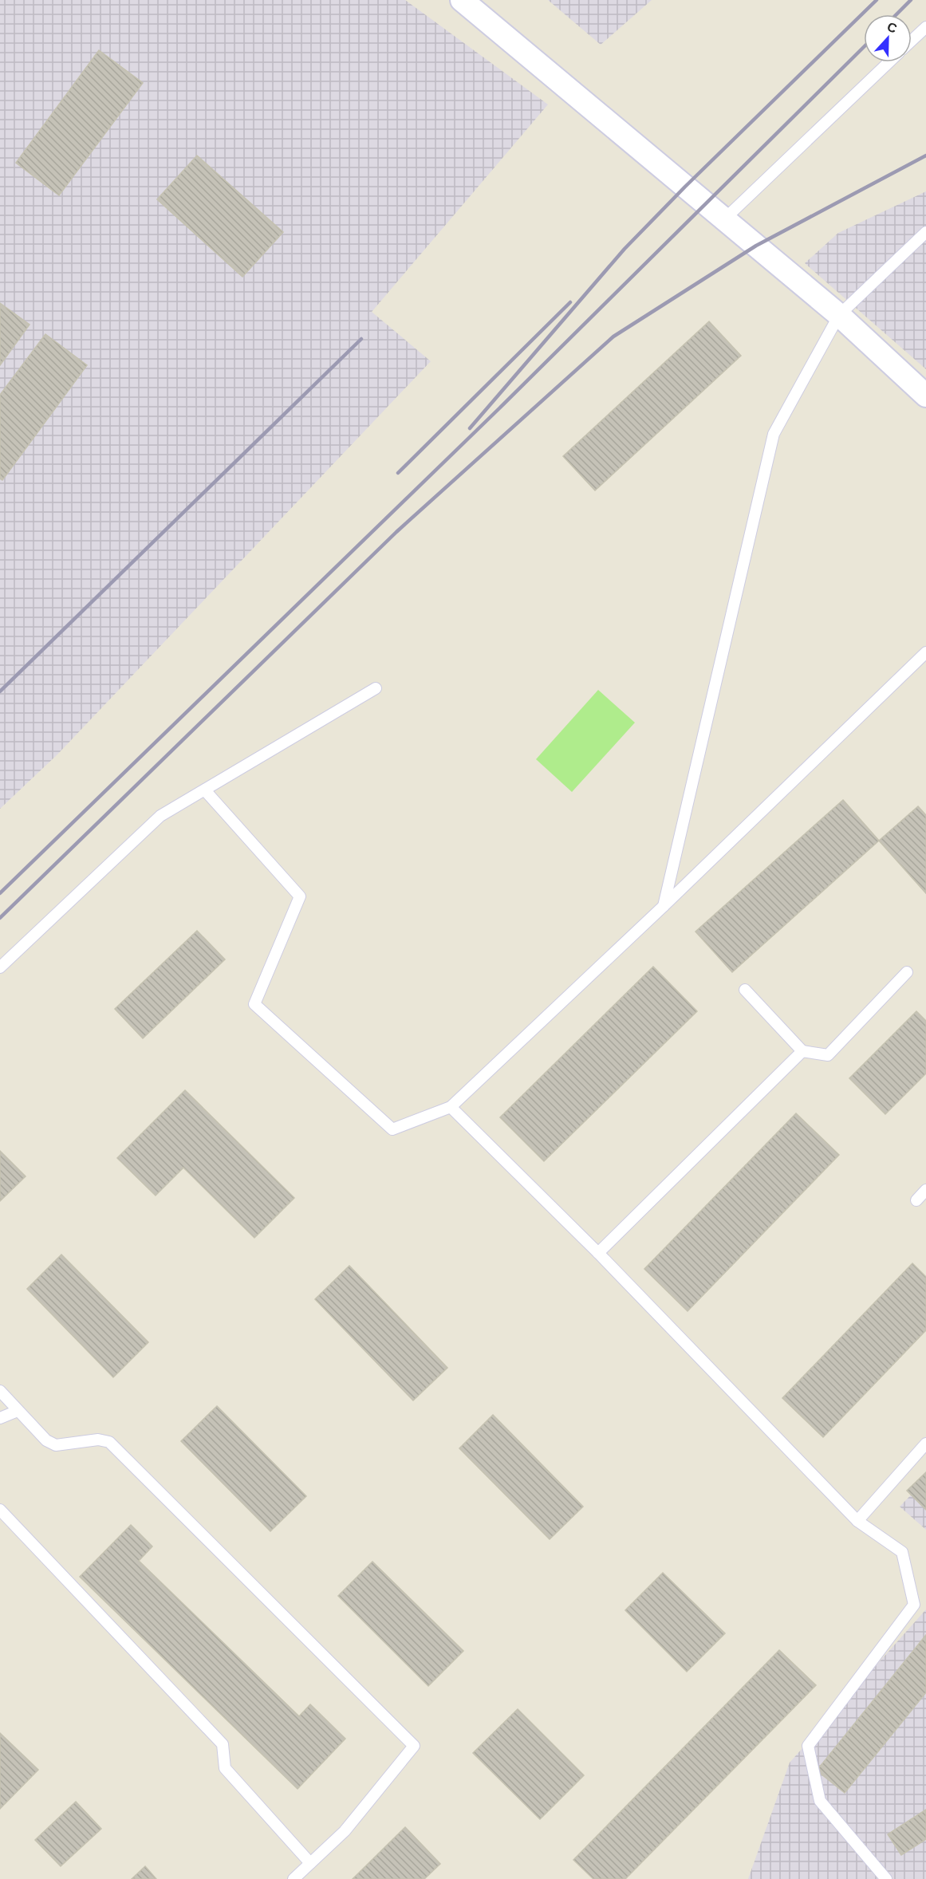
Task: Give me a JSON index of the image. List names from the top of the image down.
{
  "north": "top"
}
